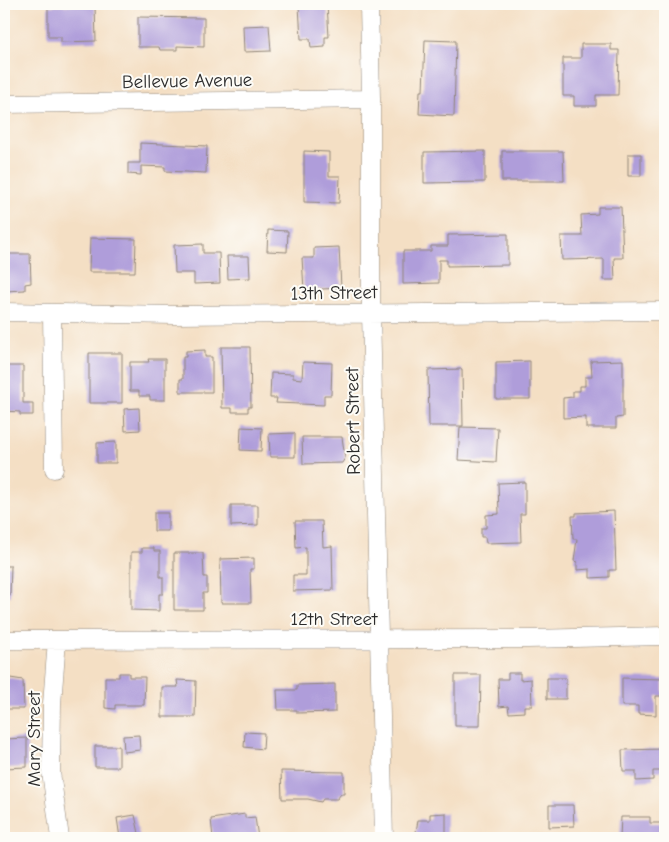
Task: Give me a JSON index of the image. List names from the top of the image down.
{
  "streets": {
    "street": [
      "Bellevue Avenue",
      "13th Street",
      "Robert Street",
      "12th Street",
      "Mary Street"
    ]
  },
  "crossings": [
    ["Bellevue Avenue", "Robert Street"],
    ["13th Street", "Robert Street"],
    ["Robert Street", "12th Street"],
    ["12th Street", "Mary Street"]
  ]
}
